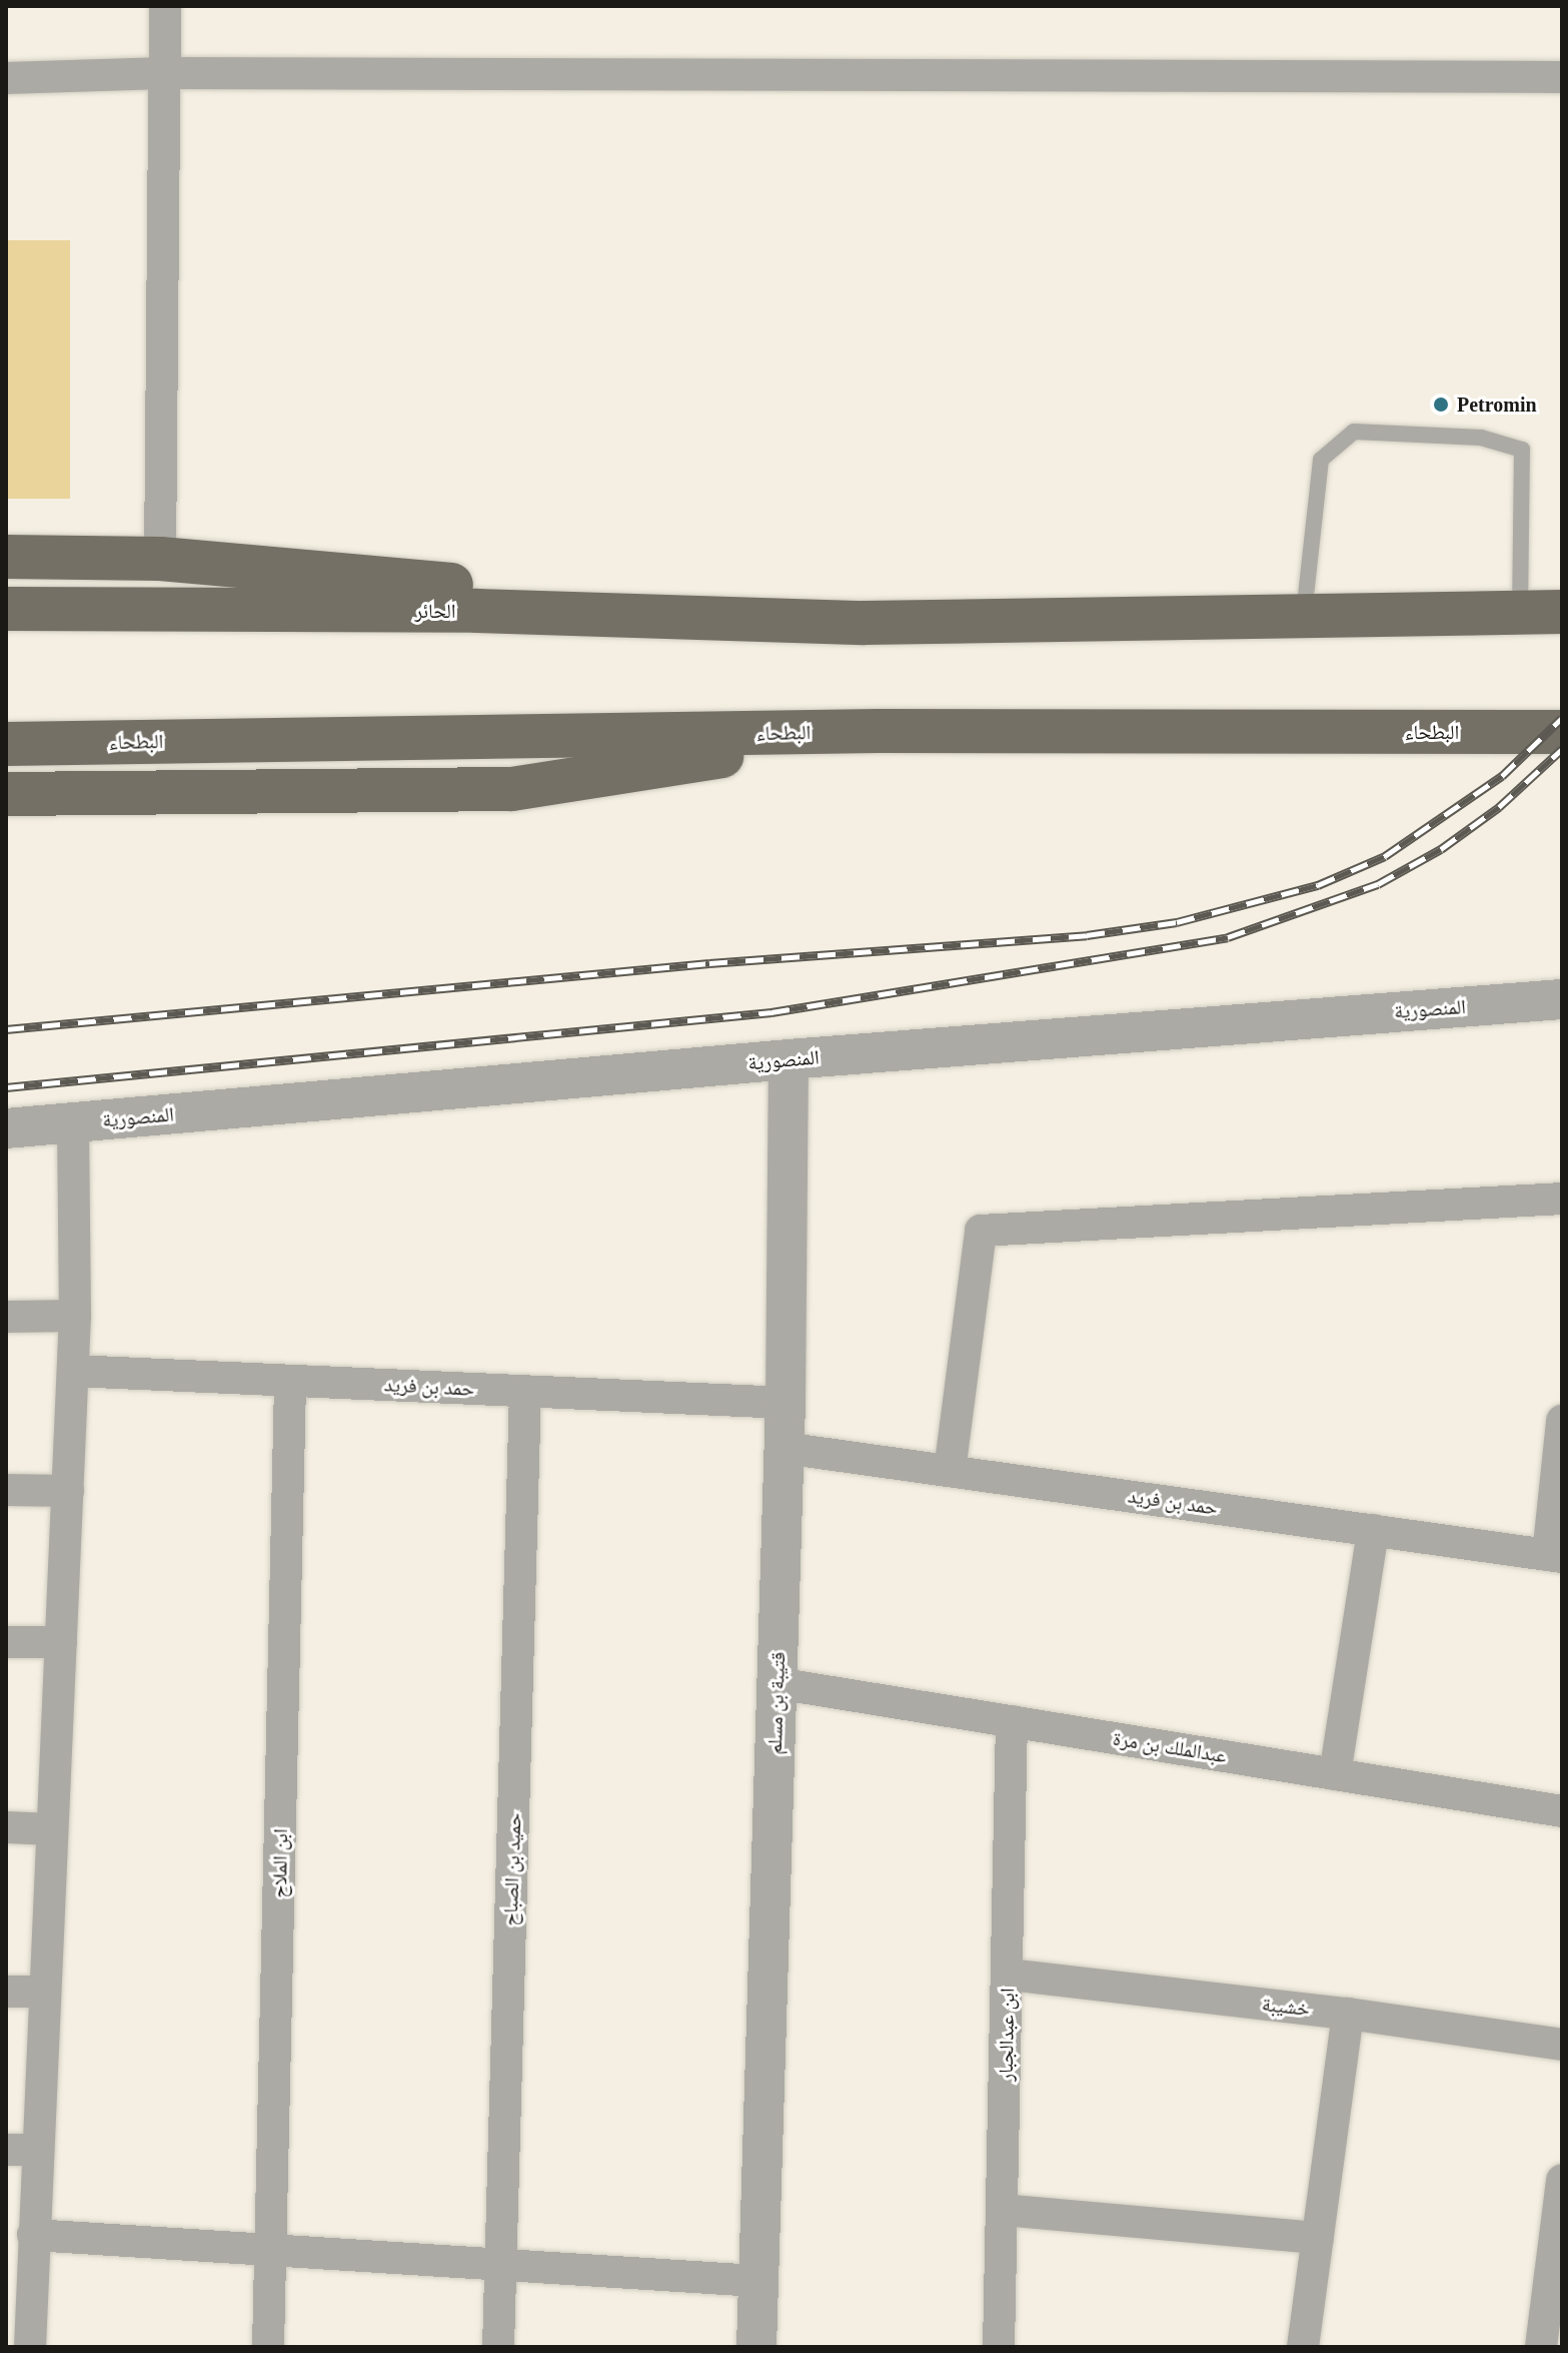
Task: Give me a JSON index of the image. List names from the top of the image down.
{
  "streets": {
    "main road": ["الحائر", "البطحاء"],
    "street": [
      "المنصورية",
      "حمد بن فريد",
      "قتيبة بن مسلم",
      "عبدالملك بن مرة",
      "ابن الملاح",
      "حميد بن الصباح",
      "خشيبة",
      "ابن عبدالجبار"
    ]
  },
  "crossings": [
    ["المنصورية", "قتيبة بن مسلم"],
    ["حمد بن فريد", "قتيبة بن مسلم"],
    ["حمد بن فريد", "ابن الملاح"],
    ["حمد بن فريد", "حميد بن الصباح"],
    ["قتيبة بن مسلم", "عبدالملك بن مرة"],
    ["عبدالملك بن مرة", "ابن عبدالجبار"],
    ["خشيبة", "ابن عبدالجبار"]
  ],
  "places": ["Petromin"]
}
